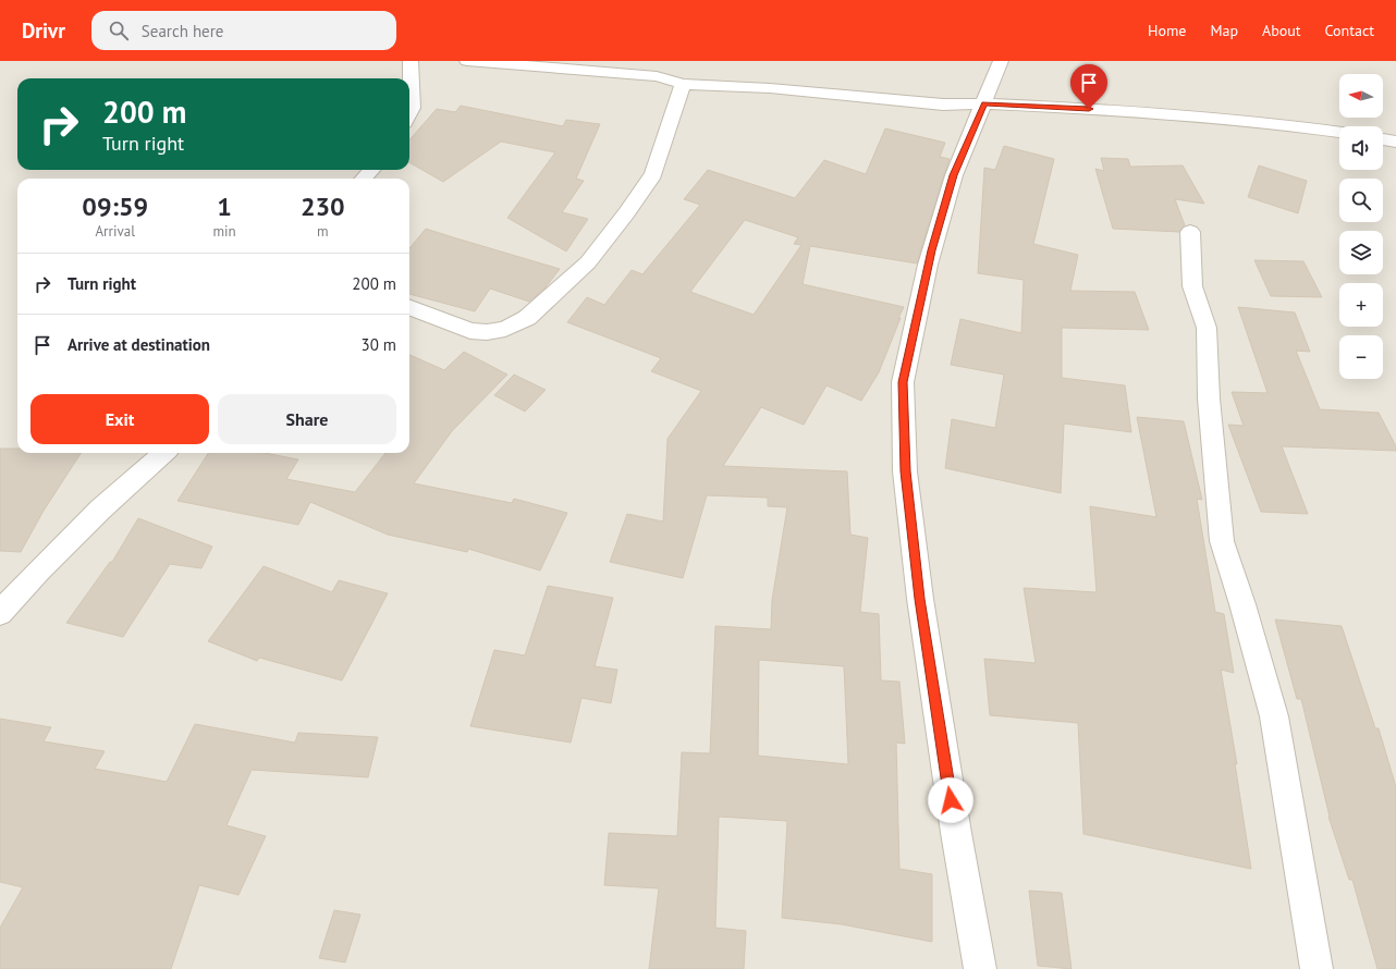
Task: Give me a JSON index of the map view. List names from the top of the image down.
{
  "north": "left",
  "page": {
    "header": "Drivr",
    "search": "Search here",
    "nav": [
      "Home",
      "Map",
      "About",
      "Contact"
    ],
    "map_buttons": ["+", "−"],
    "turn": ["200 m", "Turn right"],
    "eta": [
      "09:59",
      "Arrival",
      "1",
      "min",
      "230",
      "m"
    ],
    "list": [
      {
        "name": "Turn right",
        "value": "200 m"
      },
      {
        "name": "Arrive at destination",
        "value": "30 m"
      }
    ],
    "buttons": ["Exit", "Share"]
  }
}
